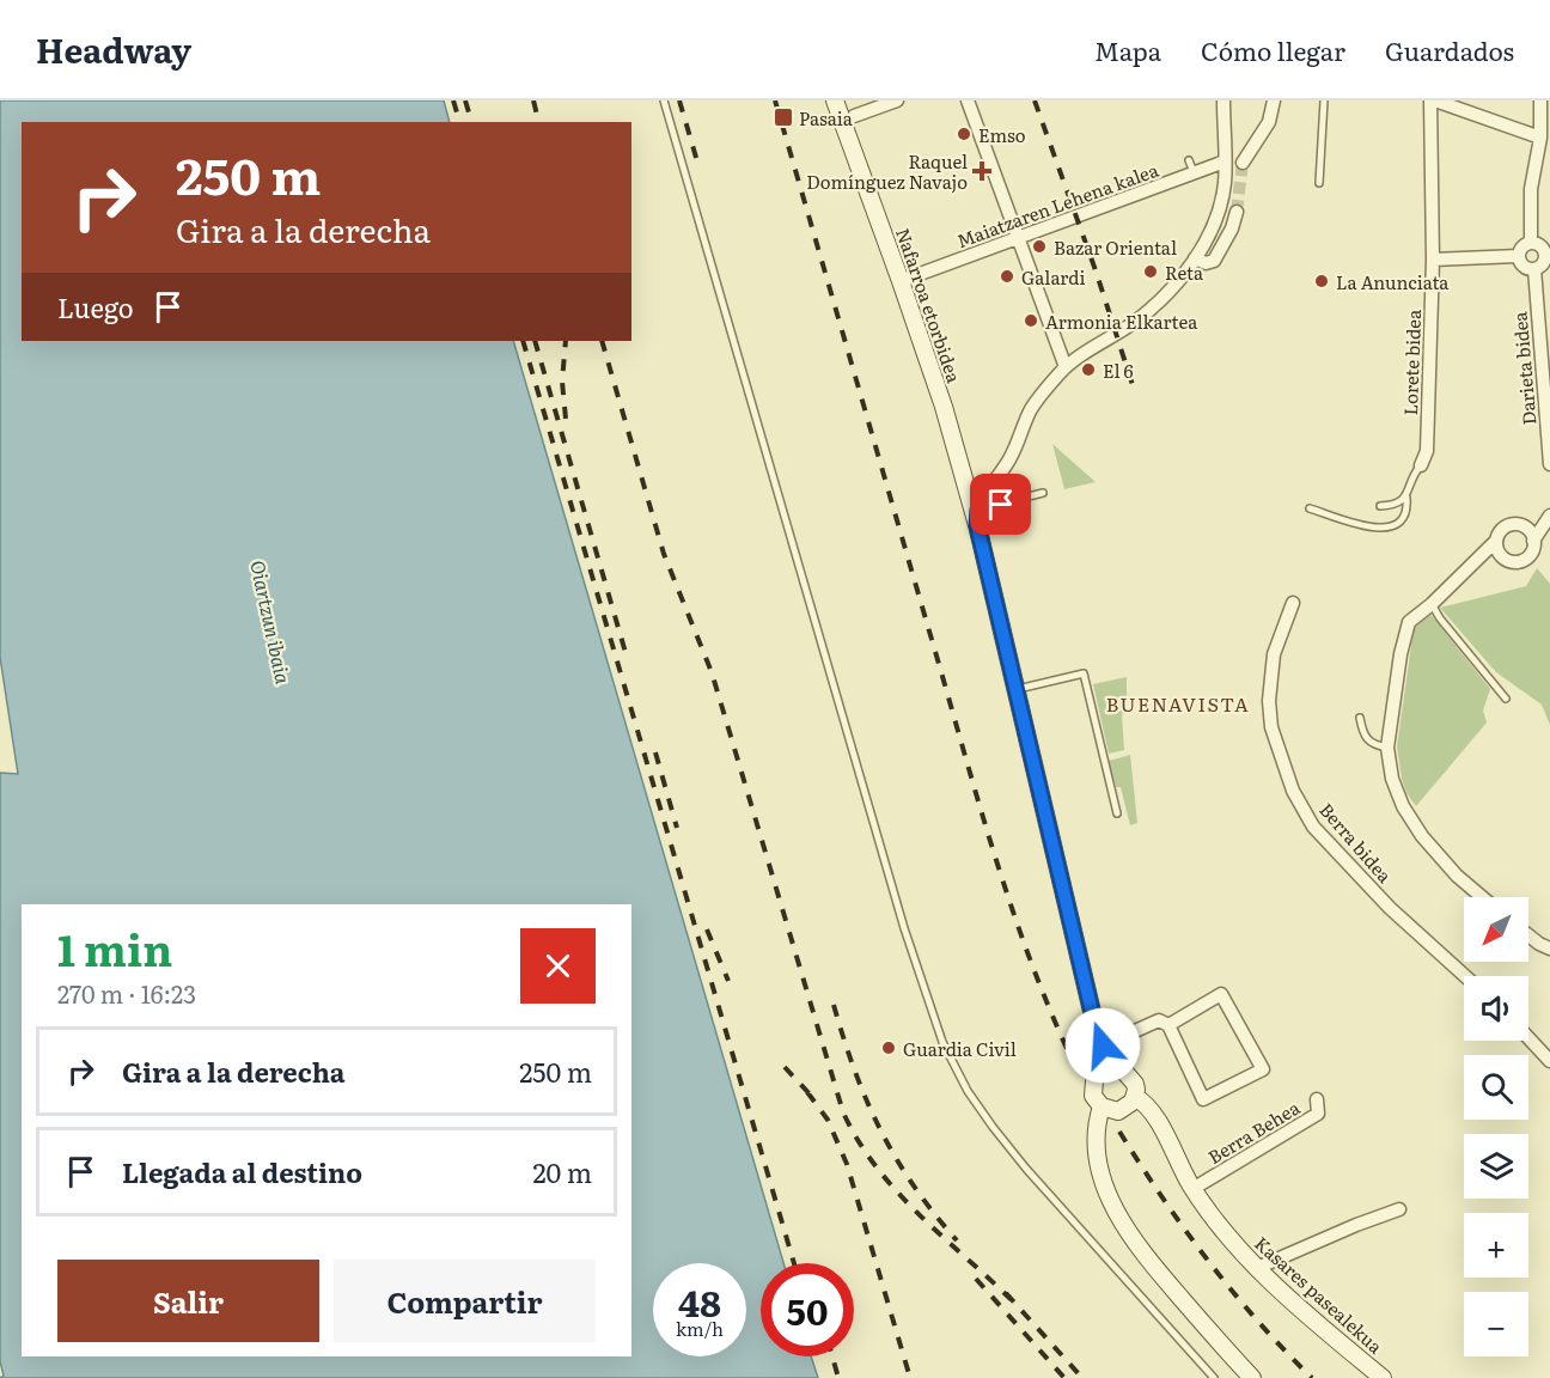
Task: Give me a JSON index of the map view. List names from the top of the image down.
{
  "streets": {
    "main road": ["Nafarroa etorbidea", "Kasares pasealekua"],
    "street": [
      "Maiatzaren Lehena kalea",
      "Lorete bidea",
      "Darieta bidea",
      "Berra bidea",
      "Berra Behea"
    ]
  },
  "crossings": [
    ["Maiatzaren Lehena kalea", "Nafarroa etorbidea"],
    ["Berra Behea", "Kasares pasealekua"]
  ],
  "districts": ["BUENAVISTA"],
  "water": ["Oiartzun ibaia"],
  "places": {
    "transit": ["Pasaia"],
    "other": [
      "Emso",
      "Bazar Oriental",
      "Reta",
      "Galardi",
      "La Anunciata",
      "Armonia Elkartea",
      "El 6",
      "Guardia Civil"
    ],
    "health": ["Raquel Domínguez Navajo"]
  },
  "north": "bottom left",
  "page": {
    "header": "Headway",
    "nav": ["Mapa", "Cómo llegar", "Guardados"],
    "turn": ["250 m", "Gira a la derecha"],
    "then": "Luego",
    "map_buttons": ["+", "−"],
    "heading": ["1 min", "270 m · 16:23"],
    "list": [
      {
        "name": "Gira a la derecha",
        "value": "250 m"
      },
      {
        "name": "Llegada al destino",
        "value": "20 m"
      }
    ],
    "buttons": ["Salir", "Compartir"],
    "speed": "48 km/h",
    "limit": "50"
  }
}
